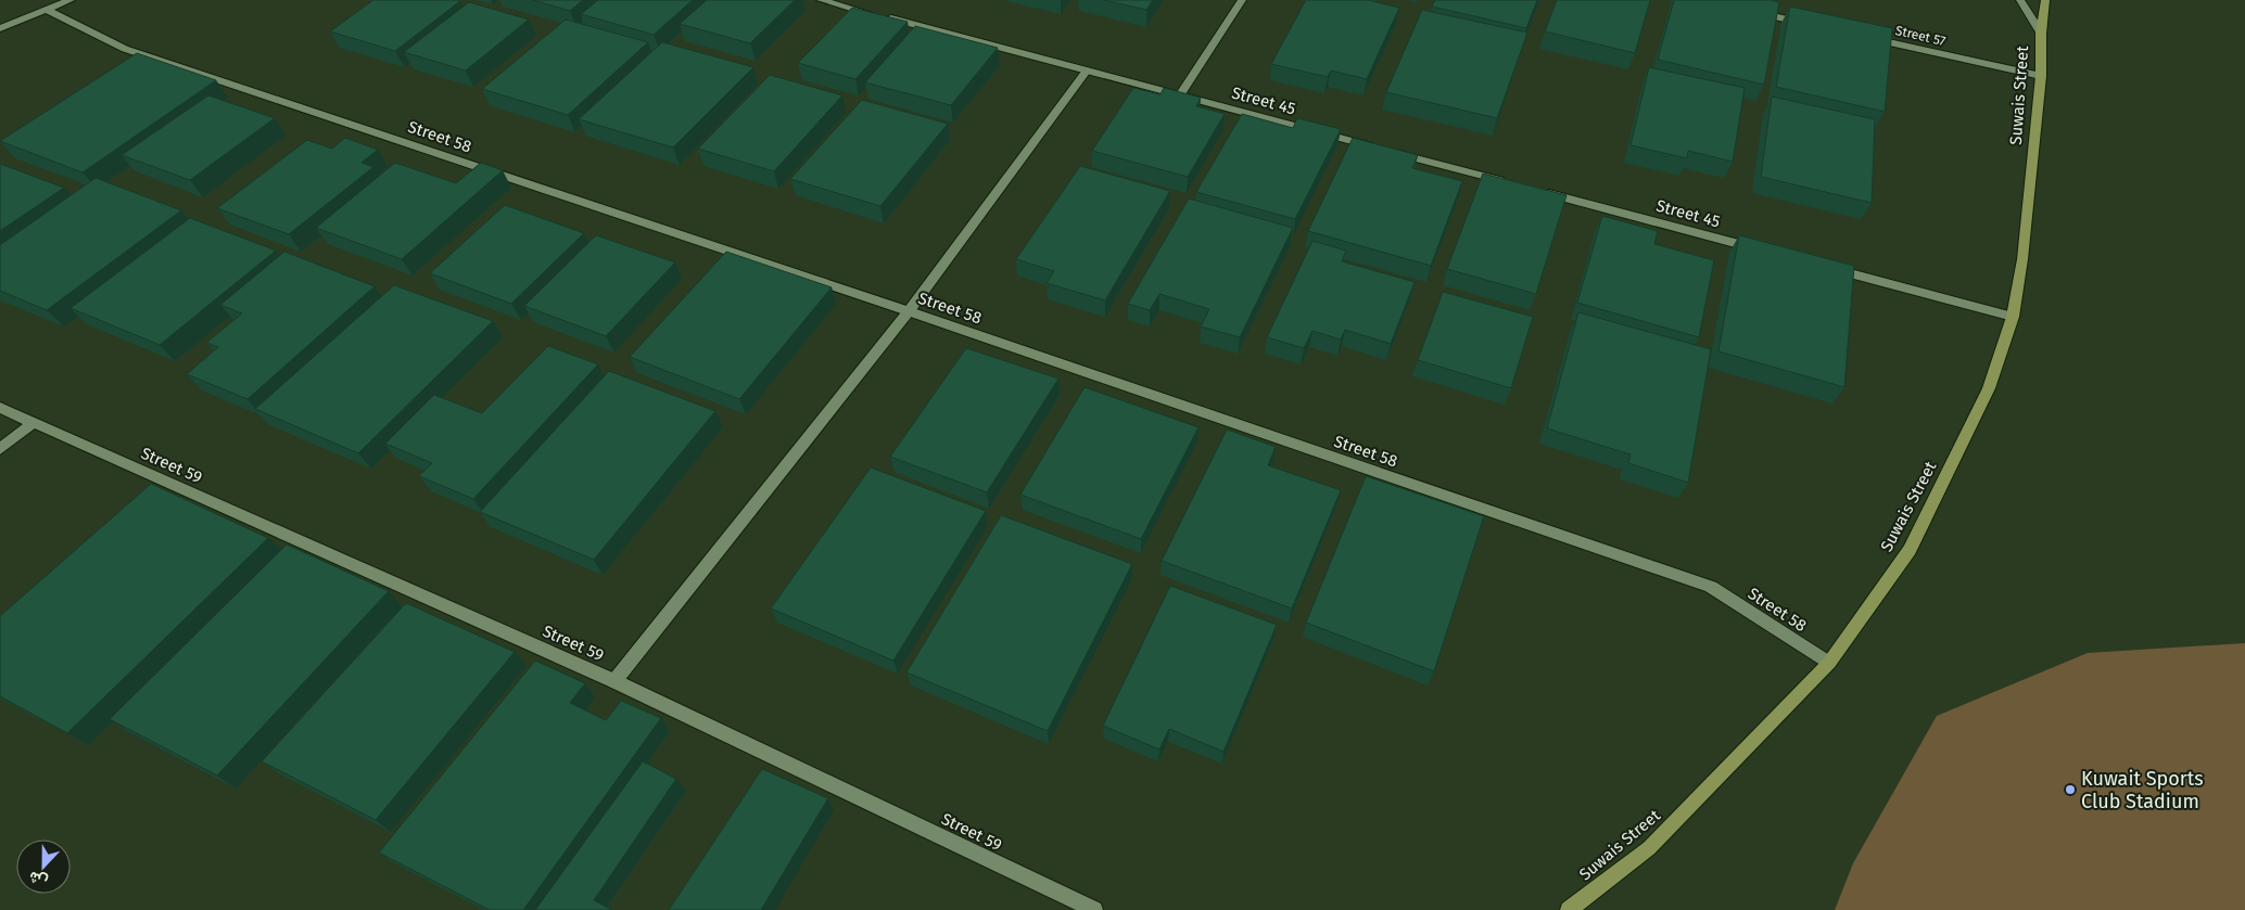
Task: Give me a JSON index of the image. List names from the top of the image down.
{
  "streets": {
    "street": [
      "Street 57",
      "Suwais Street",
      "Street 45",
      "Street 58",
      "Street 59"
    ]
  },
  "crossings": [
    ["Street 57", "Suwais Street"],
    ["Suwais Street", "Street 58"]
  ],
  "places": ["Kuwait Sports Club Stadium"],
  "north": "bottom"
}
